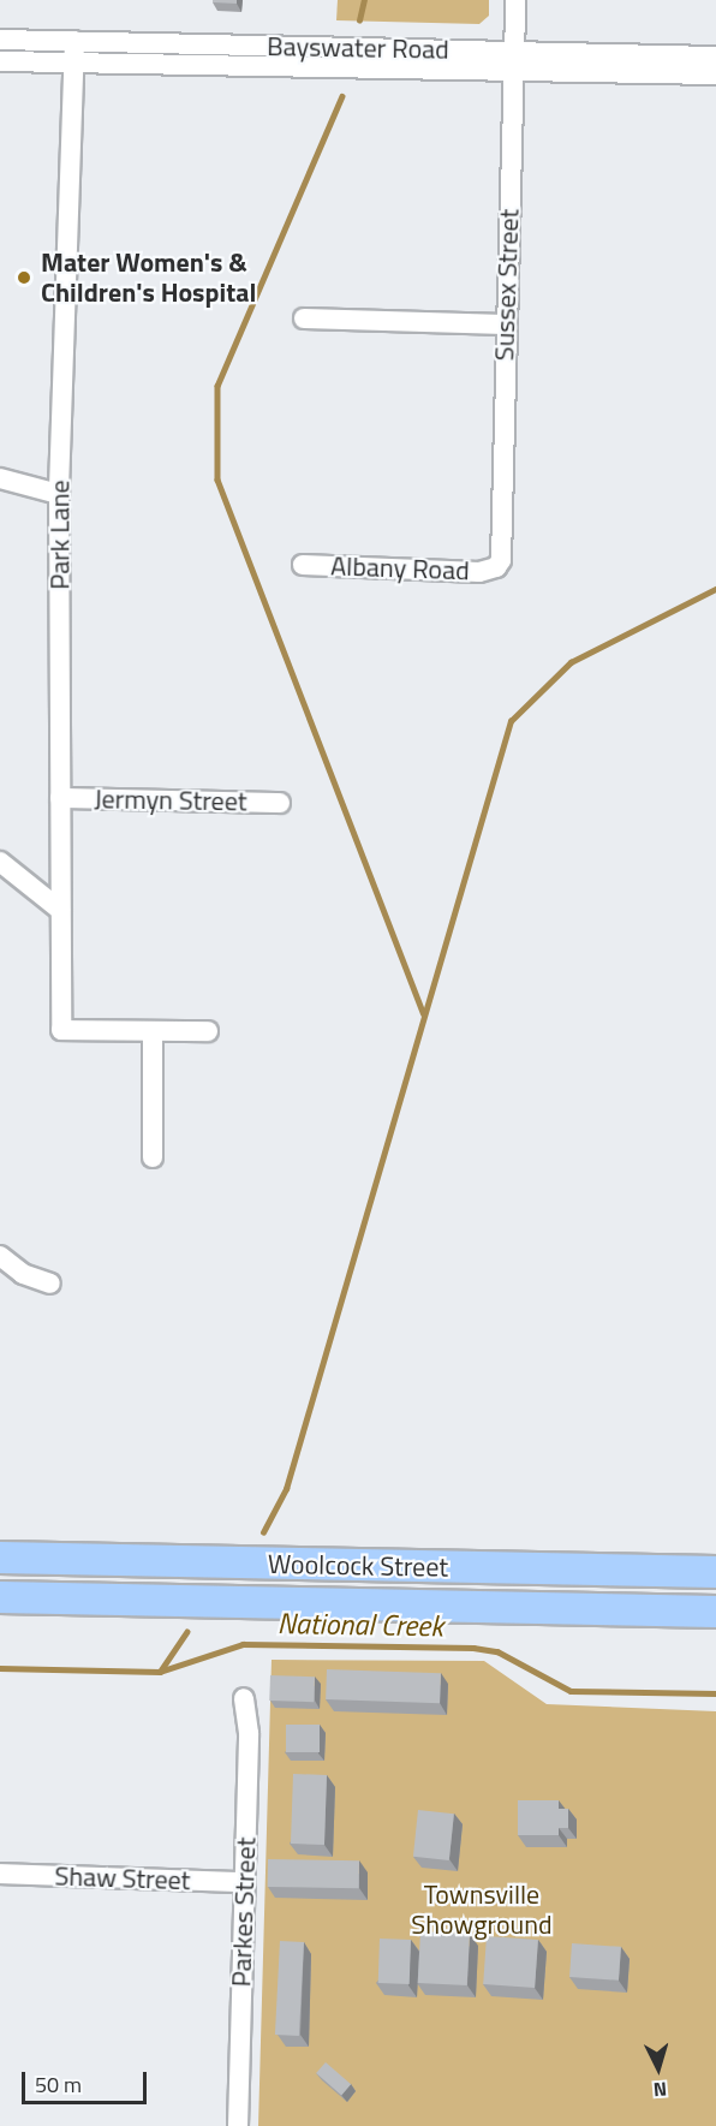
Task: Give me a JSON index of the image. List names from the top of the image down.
{
  "streets": {
    "main road": ["Woolcock Street"],
    "street": [
      "Bayswater Road",
      "Sussex Street",
      "Park Lane",
      "Albany Road",
      "Jermyn Street",
      "Shaw Street",
      "Parkes Street"
    ]
  },
  "crossings": [
    ["Bayswater Road", "Sussex Street"],
    ["Bayswater Road", "Park Lane"],
    ["Sussex Street", "Albany Road"],
    ["Park Lane", "Jermyn Street"],
    ["Shaw Street", "Parkes Street"]
  ],
  "water": ["National Creek"],
  "parks": ["Townsville Showground"],
  "places": ["Mater Women's & Children's Hospital"],
  "scale_bar": "50 m",
  "north": "bottom"
}
